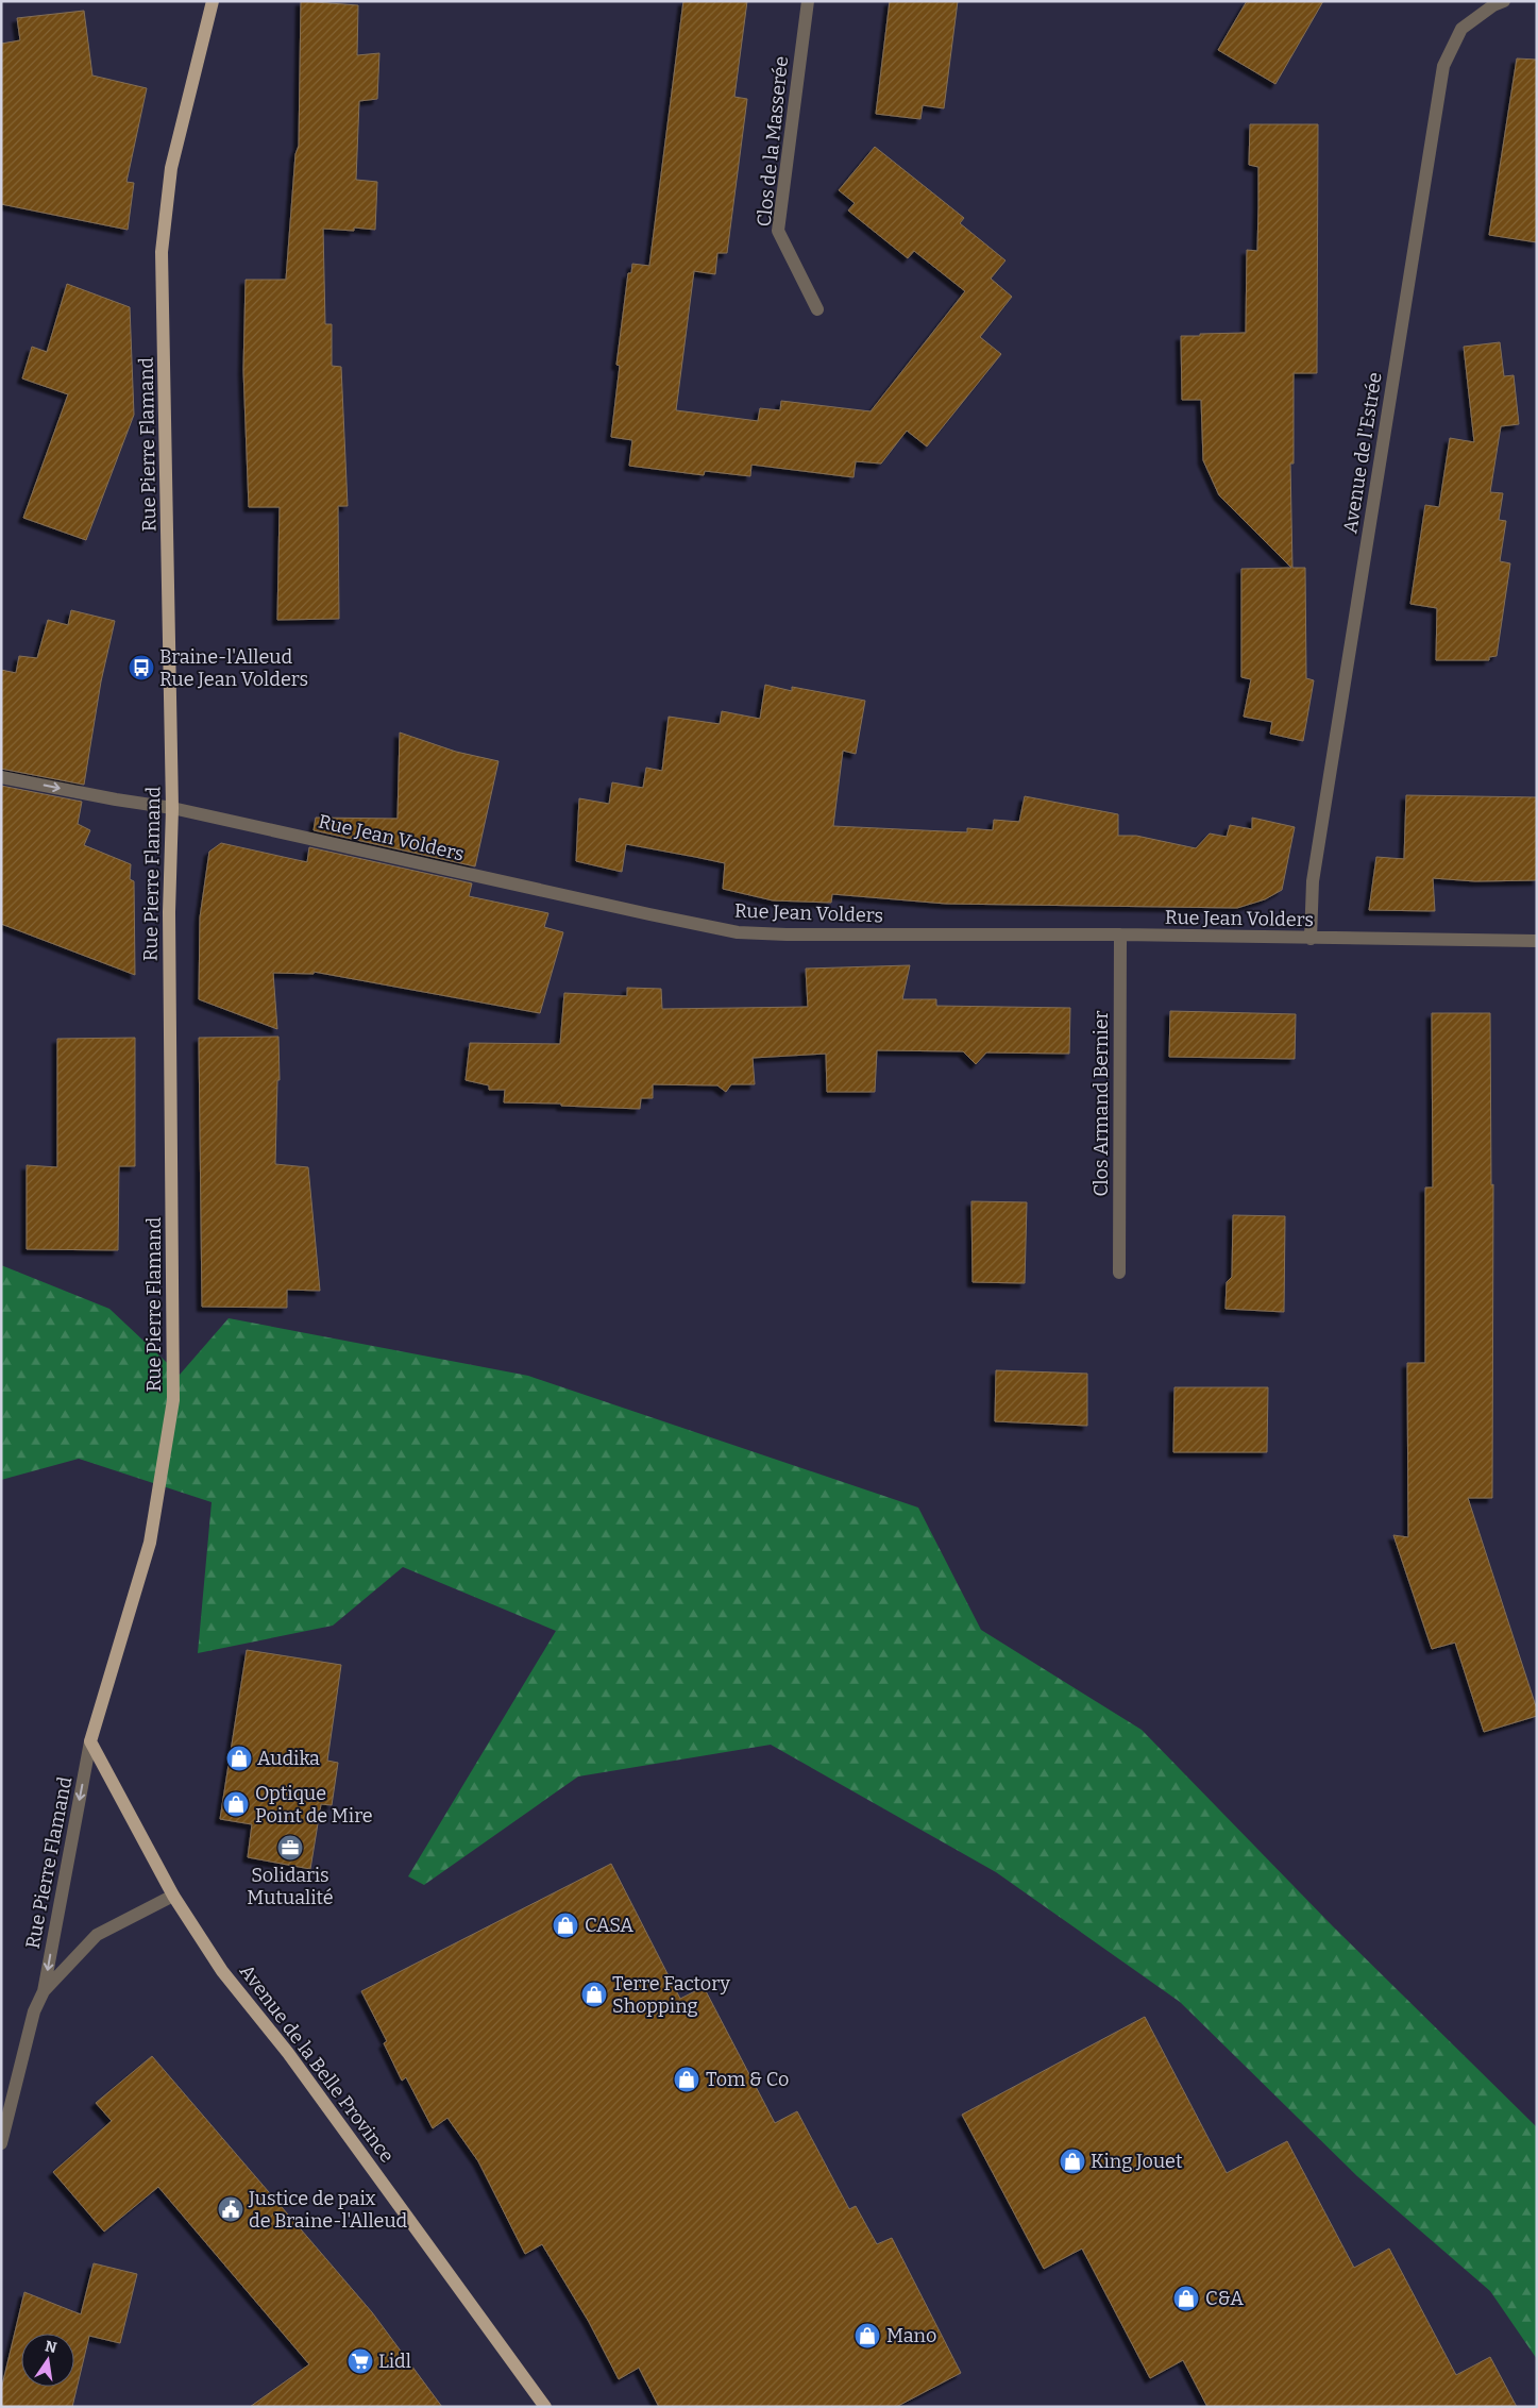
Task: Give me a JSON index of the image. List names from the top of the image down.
{
  "streets": {
    "main road": ["Rue Pierre Flamand", "Avenue de la Belle Province"],
    "street": [
      "Clos de la Masserée",
      "Avenue de l'Estrée",
      "Rue Jean Volders",
      "Clos Armand Bernier"
    ]
  },
  "crossings": [
    ["Rue Pierre Flamand", "Rue Jean Volders"],
    ["Rue Pierre Flamand", "Avenue de la Belle Province"],
    ["Avenue de l'Estrée", "Rue Jean Volders"],
    ["Rue Jean Volders", "Clos Armand Bernier"]
  ],
  "places": {
    "bus stop": ["Braine-l'Alleud Rue Jean Volders"],
    "shop": [
      "Audika",
      "Optique Point de Mire",
      "CASA",
      "Terre Factory Shopping",
      "Tom & Co",
      "King Jouet",
      "C&A",
      "Mano"
    ],
    "office": ["Solidaris Mutualité"],
    "public building": ["Justice de paix de Braine-l'Alleud"],
    "supermarket": ["Lidl"]
  },
  "north": "top"
}
